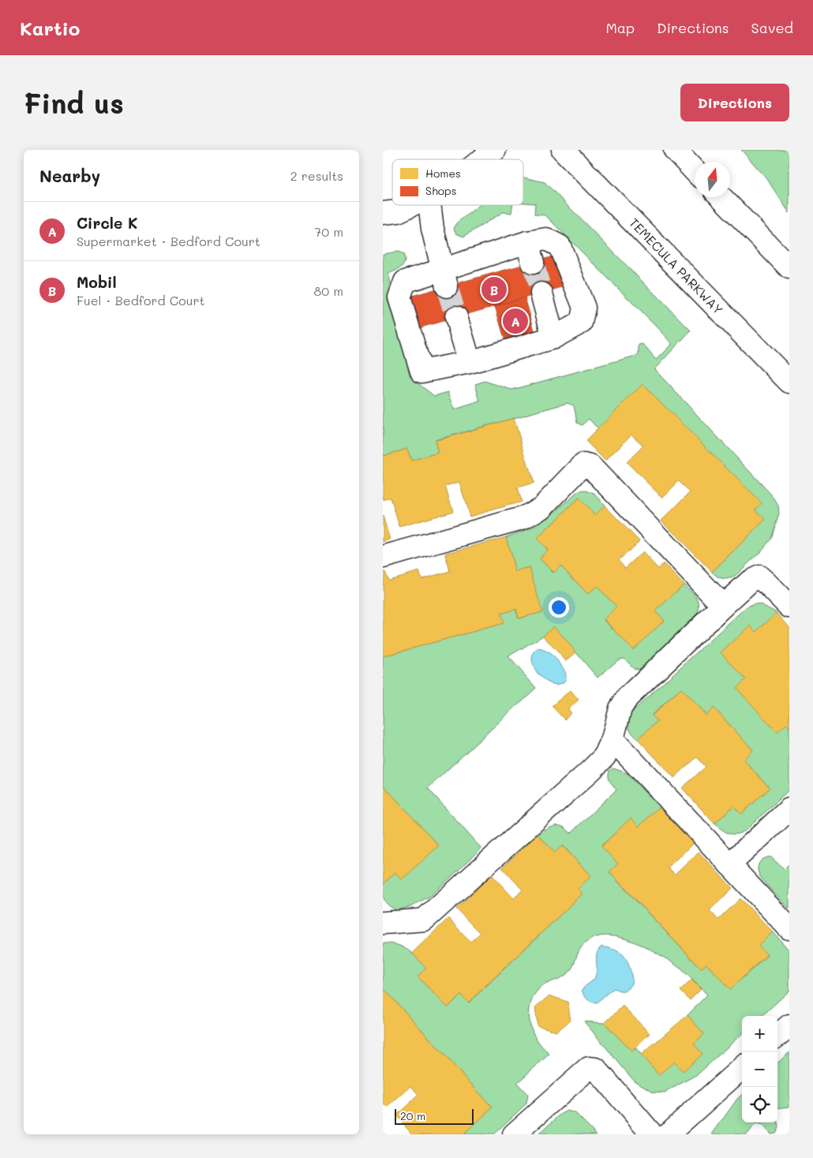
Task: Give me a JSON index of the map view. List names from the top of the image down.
{
  "streets": {
    "main road": ["TEMECULA PARKWAY"]
  },
  "legend": ["Homes", "Shops"],
  "scale_bar": "20 m",
  "north": "top",
  "page": {
    "header": "Kartio",
    "nav": ["Map", "Directions", "Saved"],
    "buttons": "Directions",
    "title": "Find us",
    "heading": ["Nearby", "2 results"],
    "list": [
      {
        "mark": "A",
        "name": "Circle K",
        "note": "Supermarket · Bedford Court",
        "value": "70 m"
      },
      {
        "mark": "B",
        "name": "Mobil",
        "note": "Fuel · Bedford Court",
        "value": "80 m"
      }
    ],
    "pins": ["B", "A"],
    "map_buttons": ["+", "−"],
    "scale": "20 m"
  }
}
